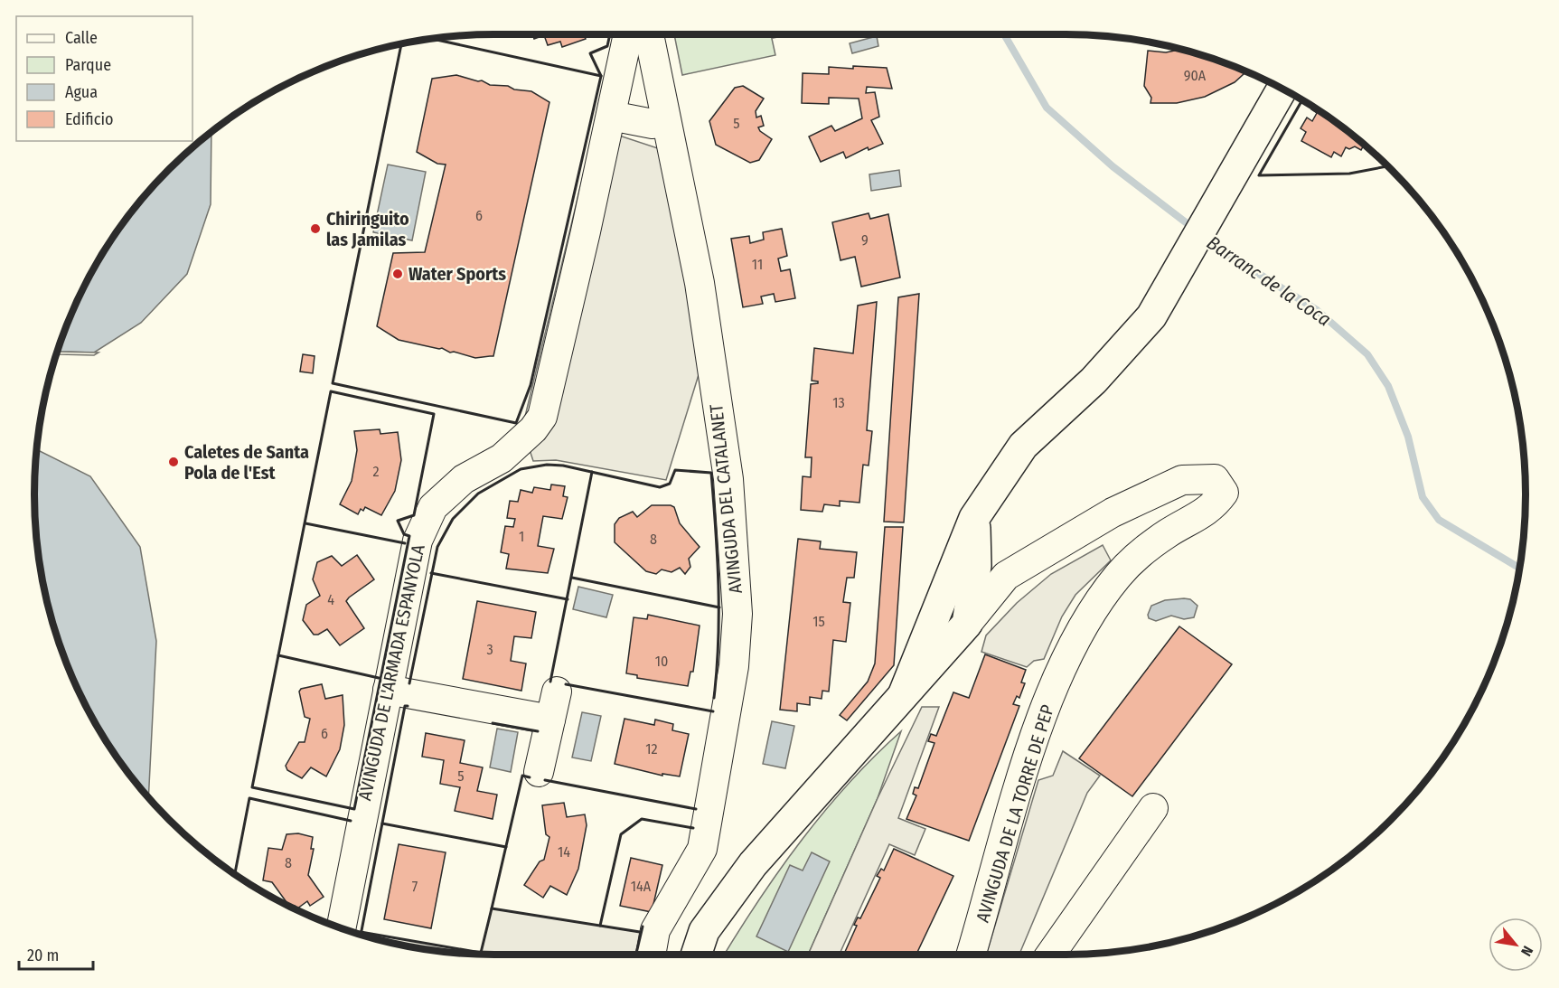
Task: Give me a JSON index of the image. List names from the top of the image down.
{
  "streets": {
    "street": ["AVINGUDA DEL CATALANET", "AVINGUDA DE L'ARMADA ESPANYOLA", "AVINGUDA DE LA TORRE DE PEP"]
  },
  "water": ["Barranc de la Coca"],
  "places": ["Chiringuito las Jamilas", "Water Sports", "Caletes de Santa Pola de l'Est"],
  "house_numbers": [
    "90A",
    "5",
    "6",
    "9",
    "11",
    "13",
    "2",
    "1",
    "8",
    "4",
    "15",
    "3",
    "10",
    "6",
    "12",
    "5",
    "14",
    "8",
    "7",
    "14A"
  ],
  "legend": [
    "Calle",
    "Parque",
    "Agua",
    "Edificio"
  ],
  "scale_bar": "20 m",
  "north": "bottom right"
}
